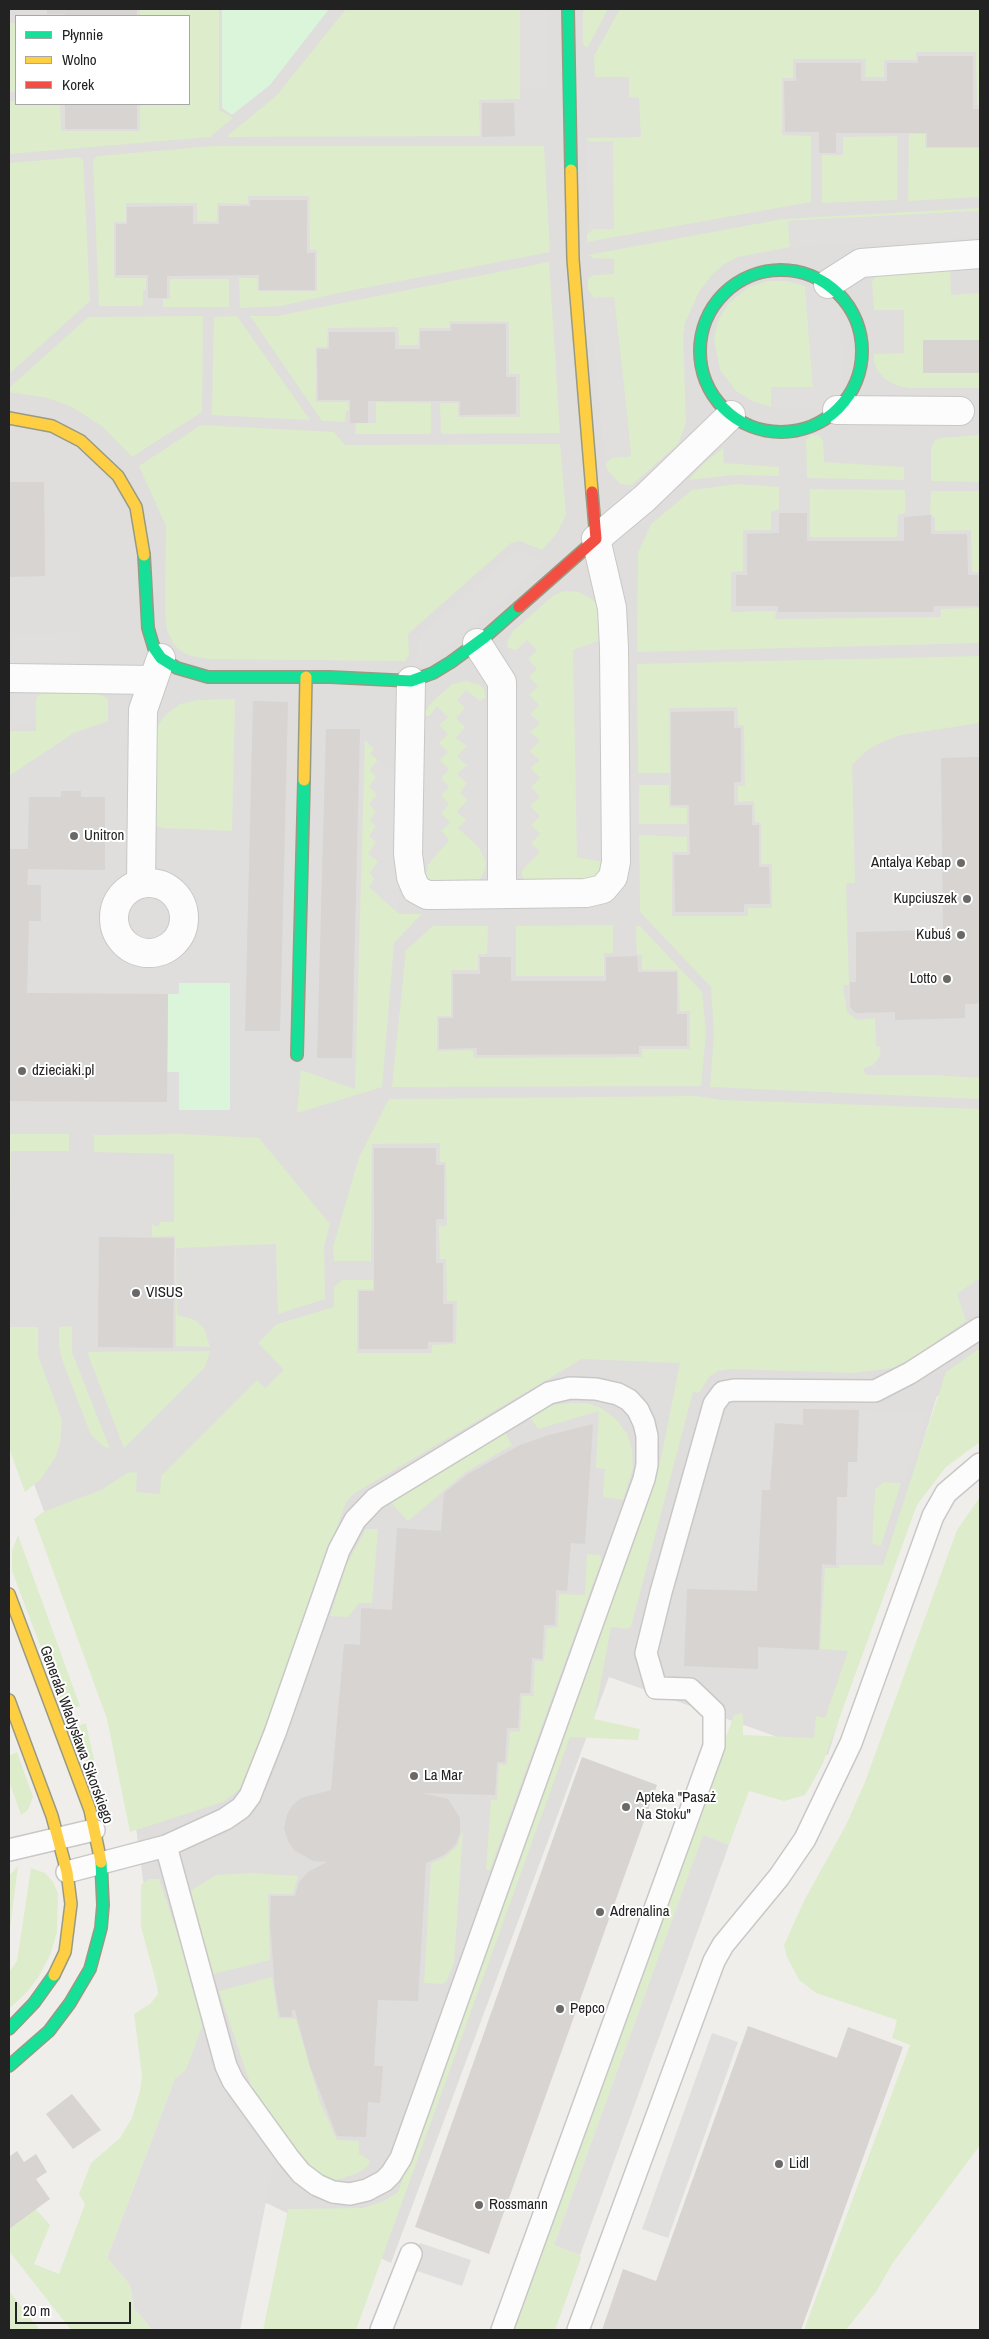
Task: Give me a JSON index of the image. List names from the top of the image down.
{
  "streets": {
    "street": ["Generała Władysława Sikorskiego"]
  },
  "places": [
    "Unitron",
    "Antalya Kebap",
    "Kupciuszek",
    "Kubuś",
    "Lotto",
    "dzieciaki.pl",
    "VISUS",
    "La Mar",
    "Apteka \"Pasaż Na Stoku\"",
    "Adrenalina",
    "Pepco",
    "Lidl",
    "Rossmann"
  ],
  "legend": ["Płynnie", "Wolno", "Korek"],
  "scale_bar": "20 m"
}
